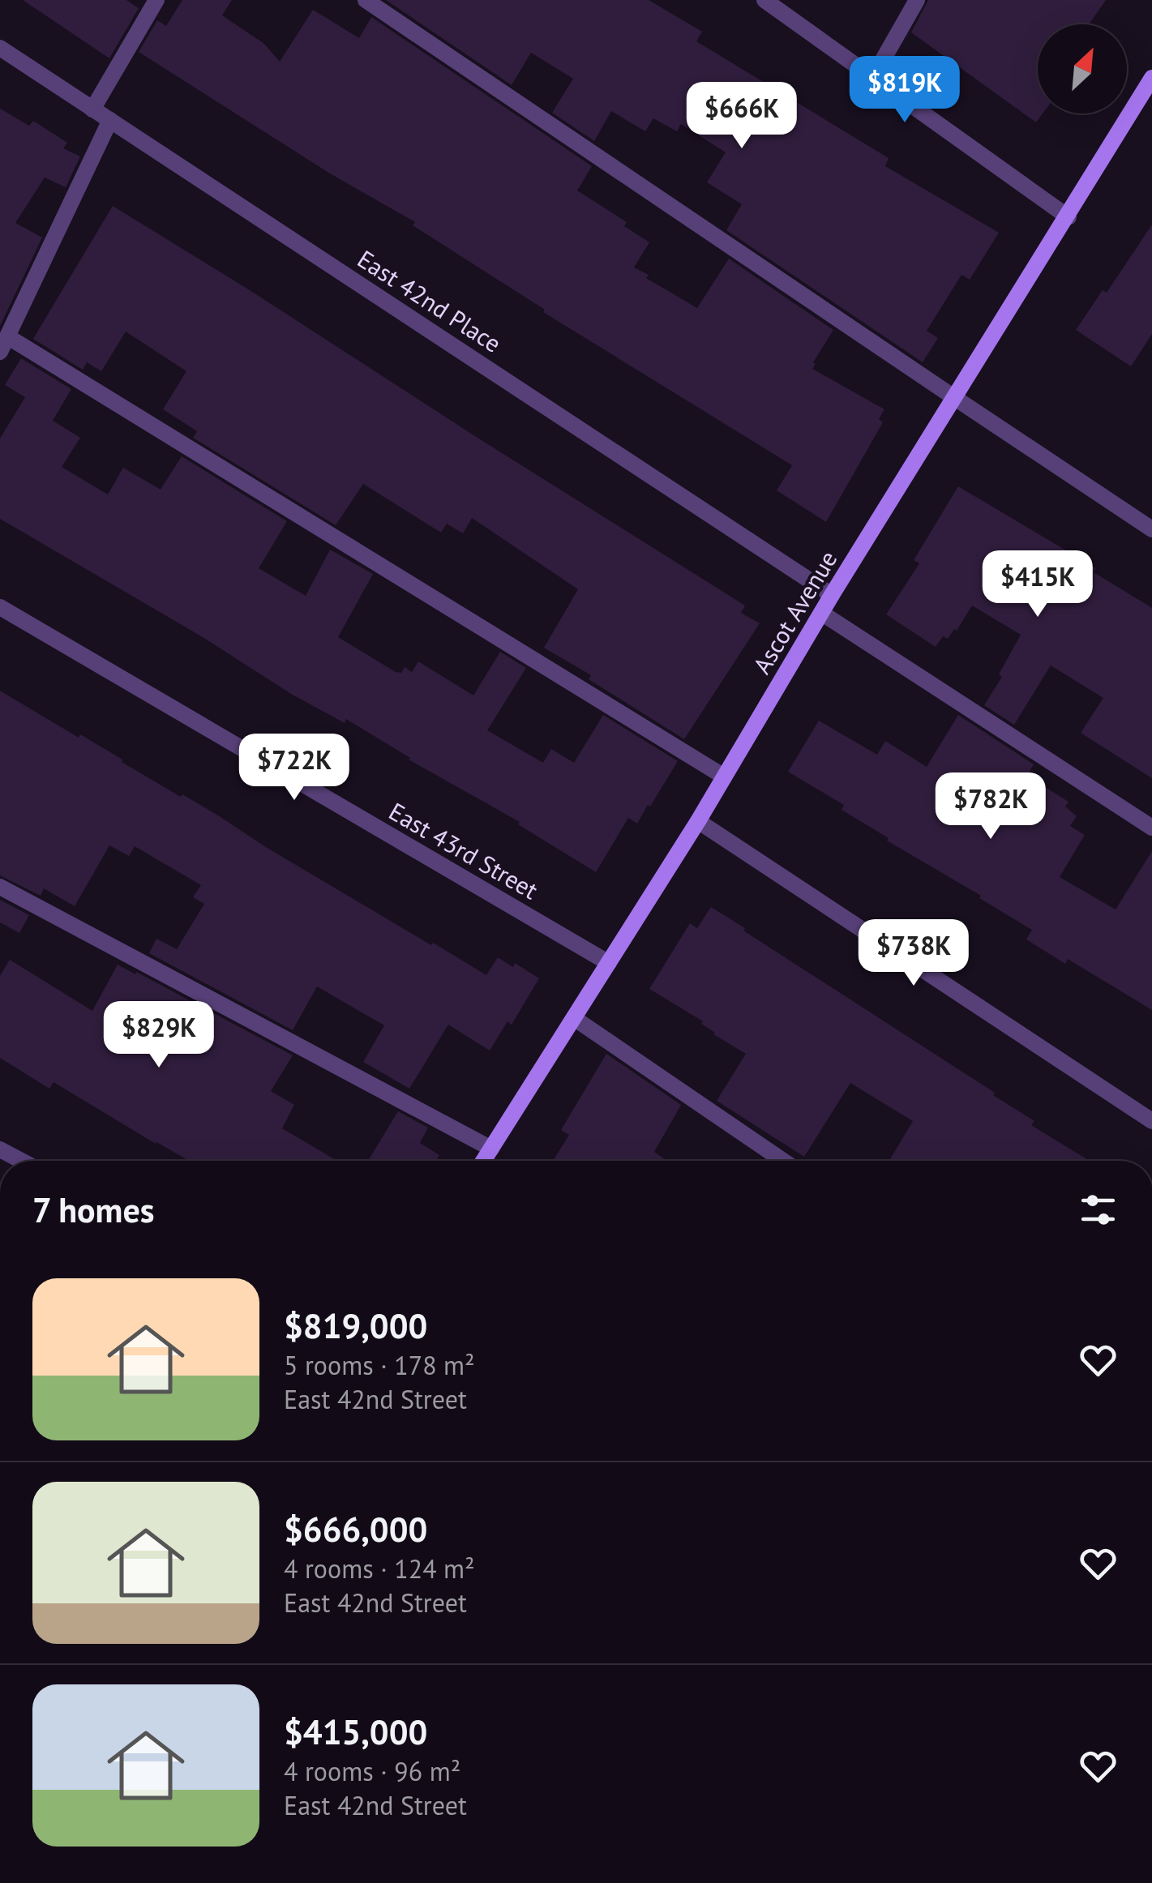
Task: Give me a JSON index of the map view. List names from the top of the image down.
{
  "streets": {
    "street": ["East 42nd Place", "Ascot Avenue", "East 43rd Street"]
  },
  "crossings": [
    ["East 42nd Place", "Ascot Avenue"],
    ["Ascot Avenue", "East 43rd Street"]
  ],
  "north": "top right",
  "page": {
    "price": [
      "$819K",
      "$666K",
      "$415K",
      "$722K",
      "$782K",
      "$738K",
      "$829K"
    ],
    "heading": "7 homes",
    "list": [
      {
        "name": "$819,000",
        "note": "5 rooms · 178 m² · East 42nd Street"
      },
      {
        "name": "$666,000",
        "note": "4 rooms · 124 m² · East 42nd Street"
      },
      {
        "name": "$415,000",
        "note": "4 rooms · 96 m² · East 42nd Street"
      }
    ]
  }
}
